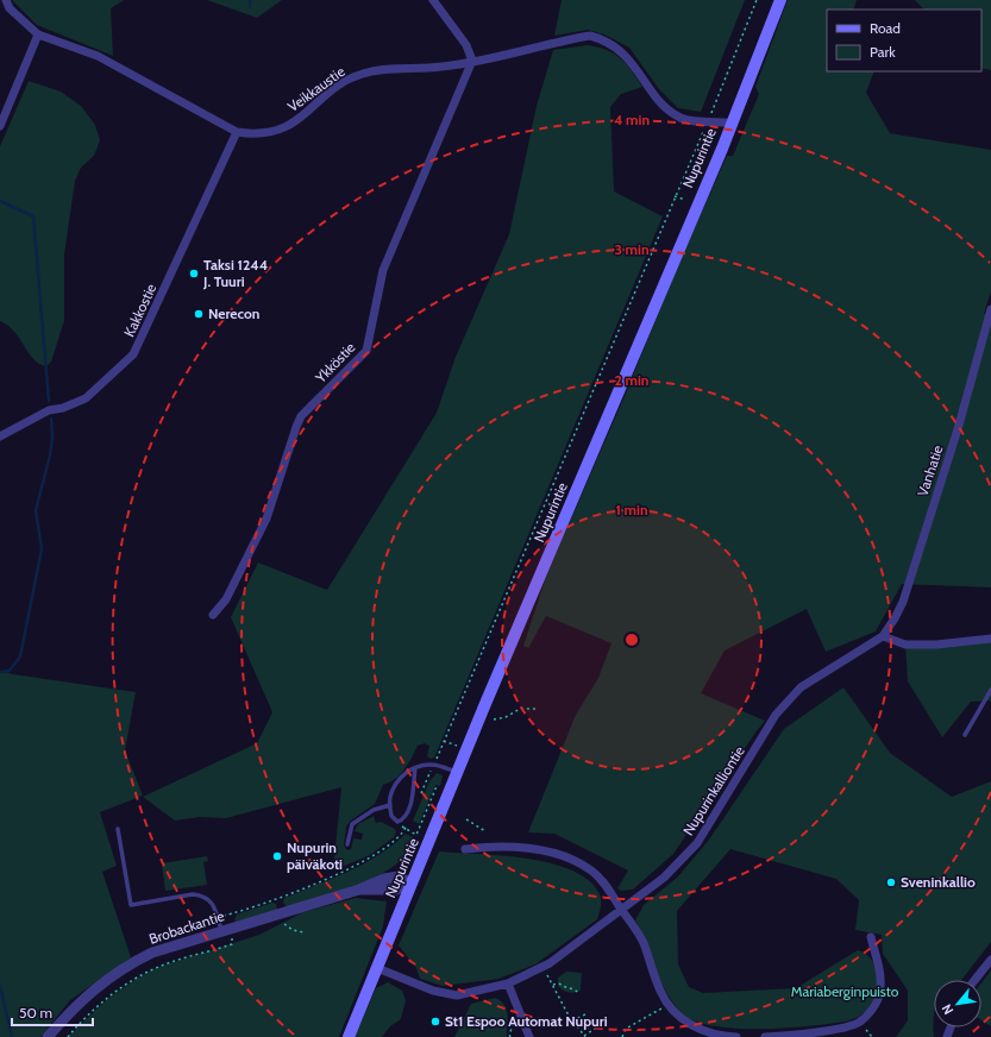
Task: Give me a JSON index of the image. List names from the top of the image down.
{
  "streets": {
    "main road": ["Nupurintie"],
    "street": [
      "Veikkaustie",
      "Kakkostie",
      "Ykköstie",
      "Vanhatie",
      "Nupurinkalliontie",
      "Brobackantie"
    ]
  },
  "crossings": [
    ["Veikkaustie", "Nupurintie"],
    ["Veikkaustie", "Kakkostie"],
    ["Veikkaustie", "Ykköstie"],
    ["Nupurintie", "Nupurinkalliontie"],
    ["Nupurintie", "Brobackantie"],
    ["Vanhatie", "Nupurinkalliontie"]
  ],
  "parks": ["Mariaberginpuisto"],
  "places": [
    "Taksi 1244 J. Tuuri",
    "Nerecon",
    "Nupurin päiväkoti",
    "Sveninkallio",
    "St1 Espoo Automat Nupuri"
  ],
  "legend": ["Road", "Park"],
  "scale_bar": "50 m",
  "north": "bottom left",
  "rings": [
    "4 min",
    "3 min",
    "2 min",
    "1 min"
  ]
}
